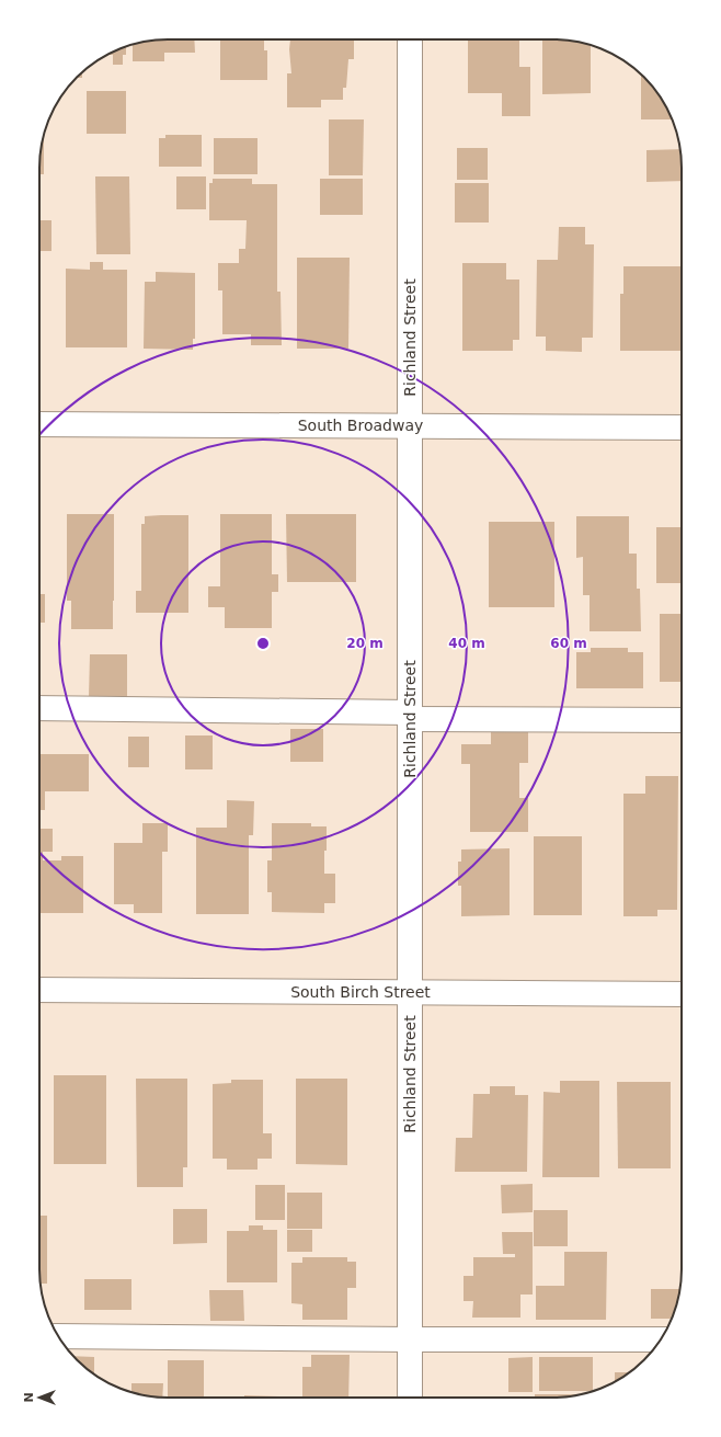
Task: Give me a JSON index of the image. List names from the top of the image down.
{
  "streets": {
    "street": ["Richland Street", "South Broadway", "South Birch Street"]
  },
  "crossings": [
    ["Richland Street", "South Broadway"],
    ["Richland Street", "South Birch Street"]
  ],
  "north": "left",
  "rings": ["20 m", "40 m", "60 m"]
}
